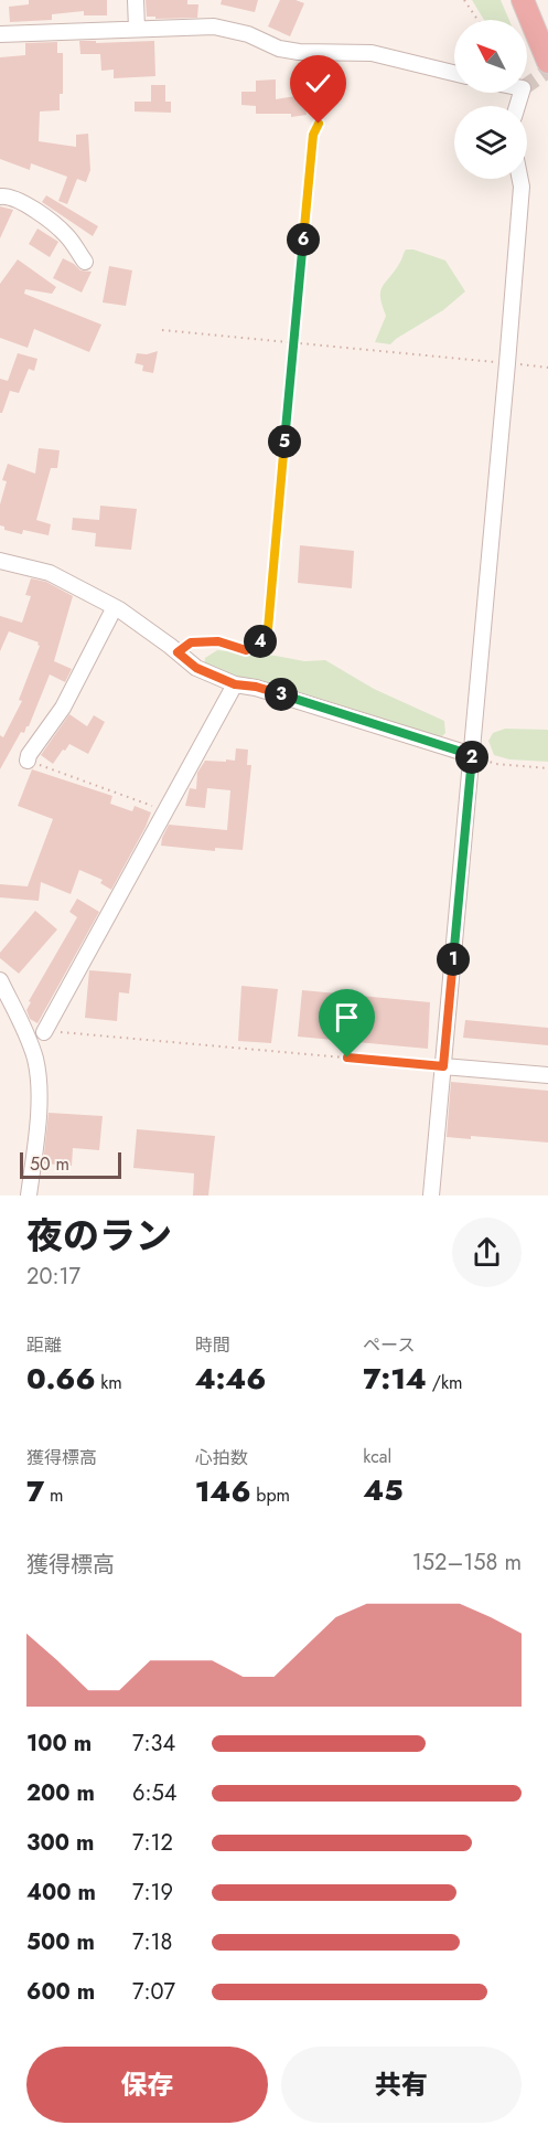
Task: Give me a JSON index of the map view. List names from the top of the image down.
{
  "scale_bar": "50 m",
  "north": "top left",
  "page": {
    "pins": [
      "6",
      "5",
      "4",
      "3",
      "2",
      "1"
    ],
    "scale": "50 m",
    "heading": ["夜のラン", "20:17"],
    "stats": [
      ["距離", "0.66 km"],
      ["時間", "4:46"],
      ["ペース", "7:14 /km"],
      ["獲得標高", "7 m"],
      ["心拍数", "146 bpm"],
      ["kcal", "45"]
    ],
    "chart": ["獲得標高", "152–158 m"],
    "list": [
      {
        "name": "100 m",
        "note": "7:34"
      },
      {
        "name": "200 m",
        "note": "6:54"
      },
      {
        "name": "300 m",
        "note": "7:12"
      },
      {
        "name": "400 m",
        "note": "7:19"
      },
      {
        "name": "500 m",
        "note": "7:18"
      },
      {
        "name": "600 m",
        "note": "7:07"
      }
    ],
    "buttons": ["保存", "共有"]
  }
}
